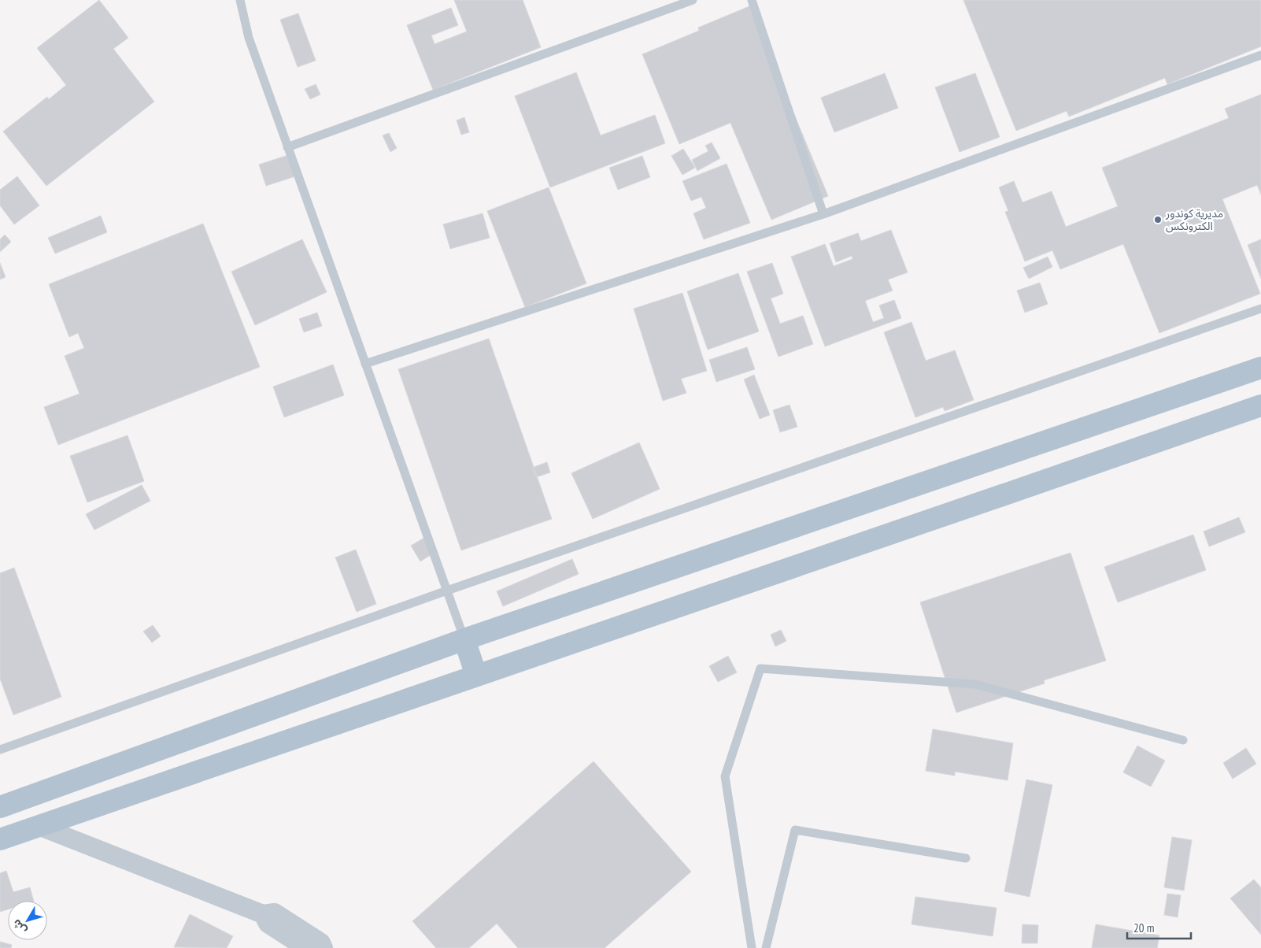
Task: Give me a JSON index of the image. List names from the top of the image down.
{
  "places": ["مديرية كوندور الكترونكس"],
  "scale_bar": "20 m",
  "north": "bottom left"
}
